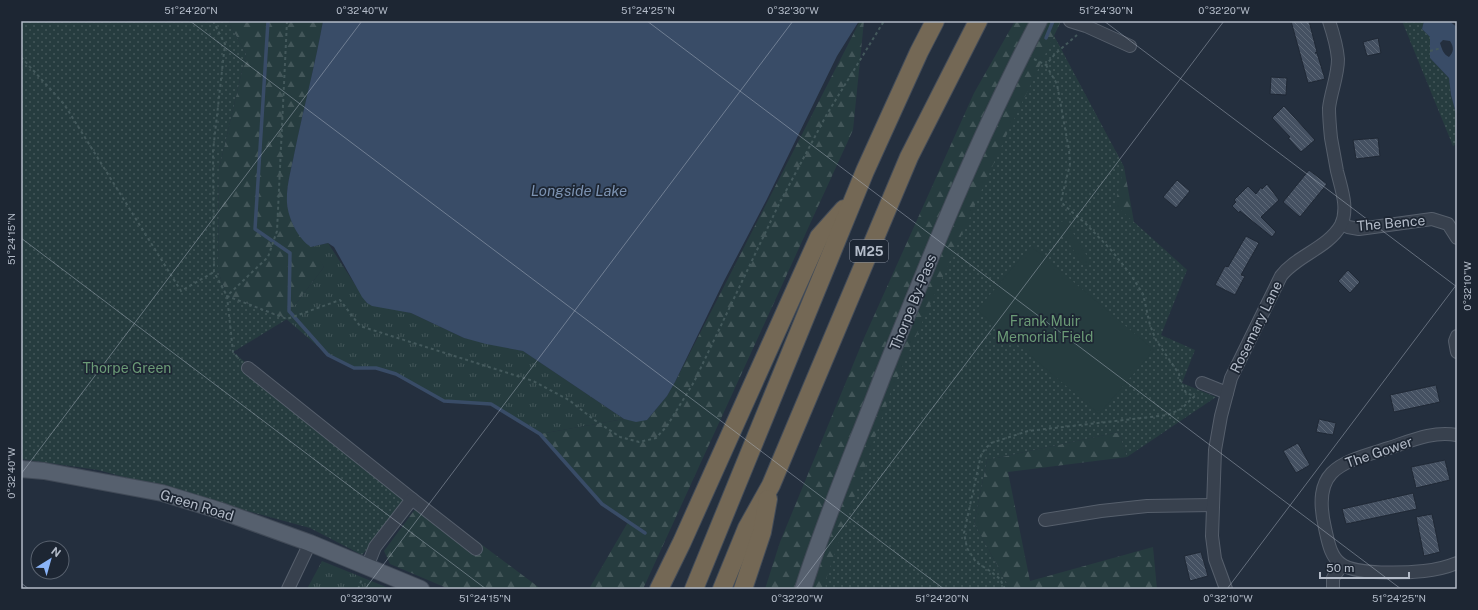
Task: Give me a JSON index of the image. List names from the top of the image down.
{
  "streets": {
    "highway": ["M25"],
    "main road": ["Thorpe By-Pass", "Green Road"],
    "street": ["The Bence", "Rosemary Lane", "The Gower"]
  },
  "crossings": [
    ["The Bence", "Rosemary Lane"]
  ],
  "water": ["Longside Lake"],
  "parks": ["Frank Muir Memorial Field", "Thorpe Green"],
  "scale_bar": "50 m",
  "north": "top right",
  "coordinates": [
    "51°24'20\"N",
    "0°32'40\"W",
    "51°24'25\"N",
    "0°32'30\"W",
    "51°24'30\"N",
    "0°32'20\"W",
    "51°24'15\"N",
    "0°32'10\"W"
  ]
}
